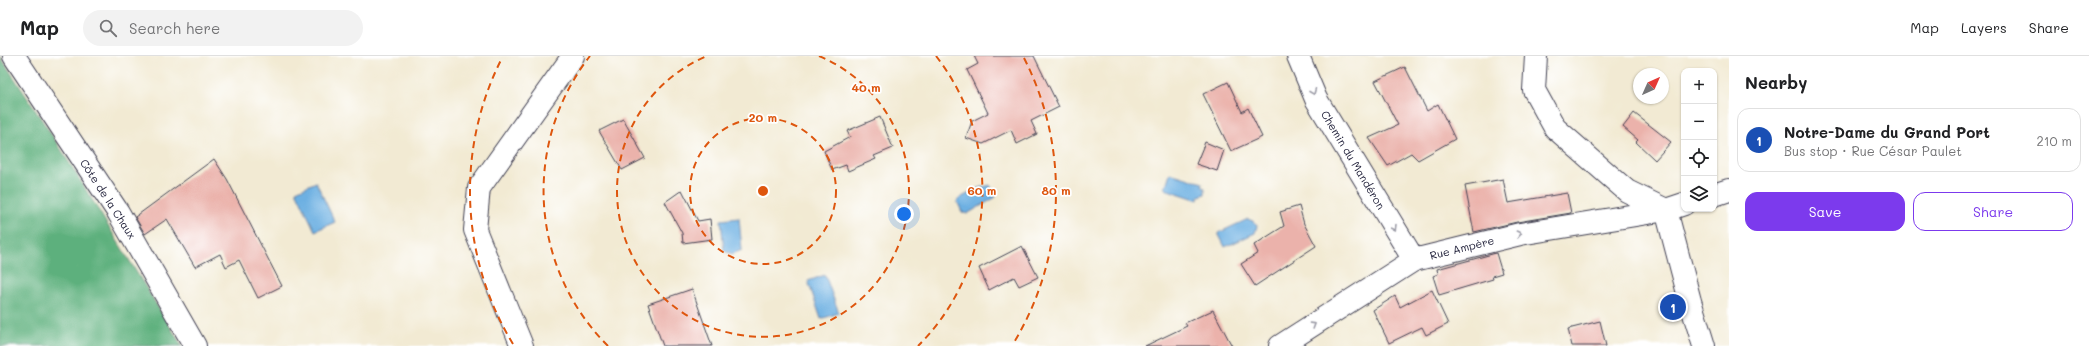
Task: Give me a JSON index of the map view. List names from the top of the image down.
{
  "streets": {
    "street": ["Chemin du Mandéron", "Côte de la Chaux", "Rue Ampère"]
  },
  "crossings": [
    ["Chemin du Mandéron", "Rue Ampère"]
  ],
  "one_way": ["Chemin du Mandéron", "Rue Ampère"],
  "north": "top right",
  "page": {
    "header": "Map",
    "search": "Search here",
    "nav": ["Map", "Layers", "Share"],
    "heading": "Nearby",
    "map_buttons": ["+", "−"],
    "list": [
      {
        "mark": "1",
        "name": "Notre-Dame du Grand Port",
        "note": "Bus stop · Rue César Paulet",
        "value": "210 m"
      }
    ],
    "buttons": ["Save", "Share"],
    "pins": "1"
  },
  "rings": [
    "40 m",
    "20 m",
    "60 m",
    "80 m"
  ]
}
